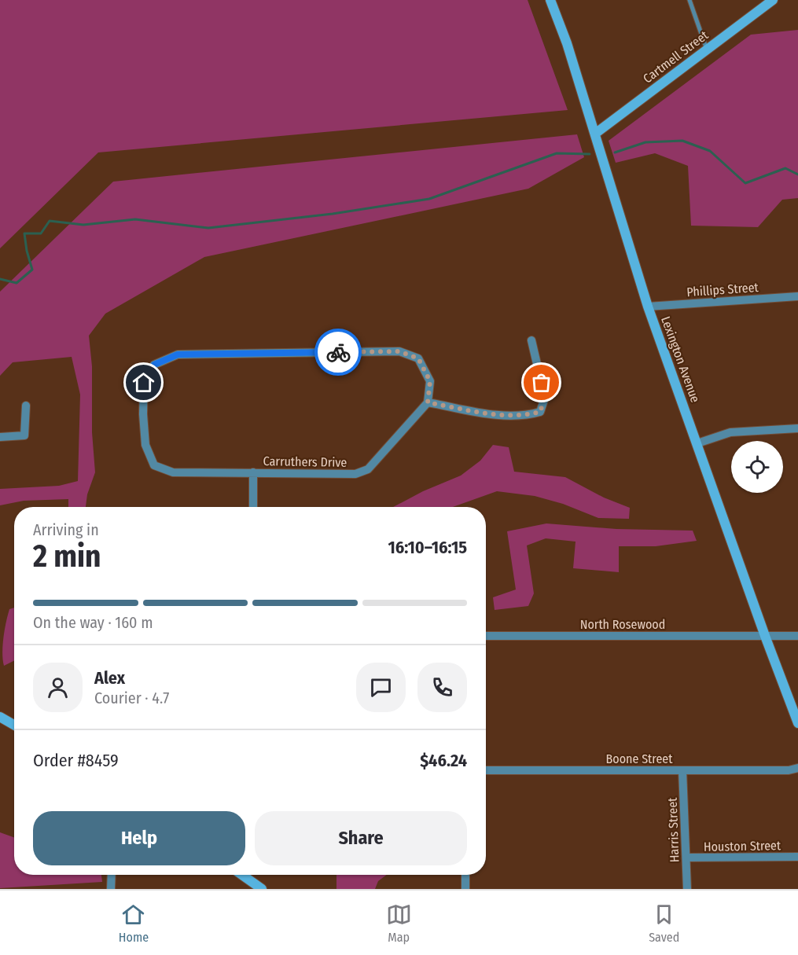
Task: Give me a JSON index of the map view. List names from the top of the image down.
{
  "streets": {
    "street": [
      "Cartmell Street",
      "Phillips Street",
      "Lexington Avenue",
      "Carruthers Drive",
      "North Rosewood",
      "Boone Street",
      "Harris Street",
      "Houston Street"
    ]
  },
  "crossings": [
    ["Cartmell Street", "Lexington Avenue"],
    ["Phillips Street", "Lexington Avenue"],
    ["Lexington Avenue", "North Rosewood"],
    ["Boone Street", "Harris Street"],
    ["Harris Street", "Houston Street"]
  ],
  "page": {
    "heading": ["2 min", "Arriving in", "16:10–16:15"],
    "panel": [
      "Alex",
      "Courier · 4.7",
      "Order #8459",
      "$46.24"
    ],
    "bar": "On the way · 160 m",
    "buttons": ["Help", "Share"],
    "tabs": ["Home", "Map", "Saved"]
  }
}
